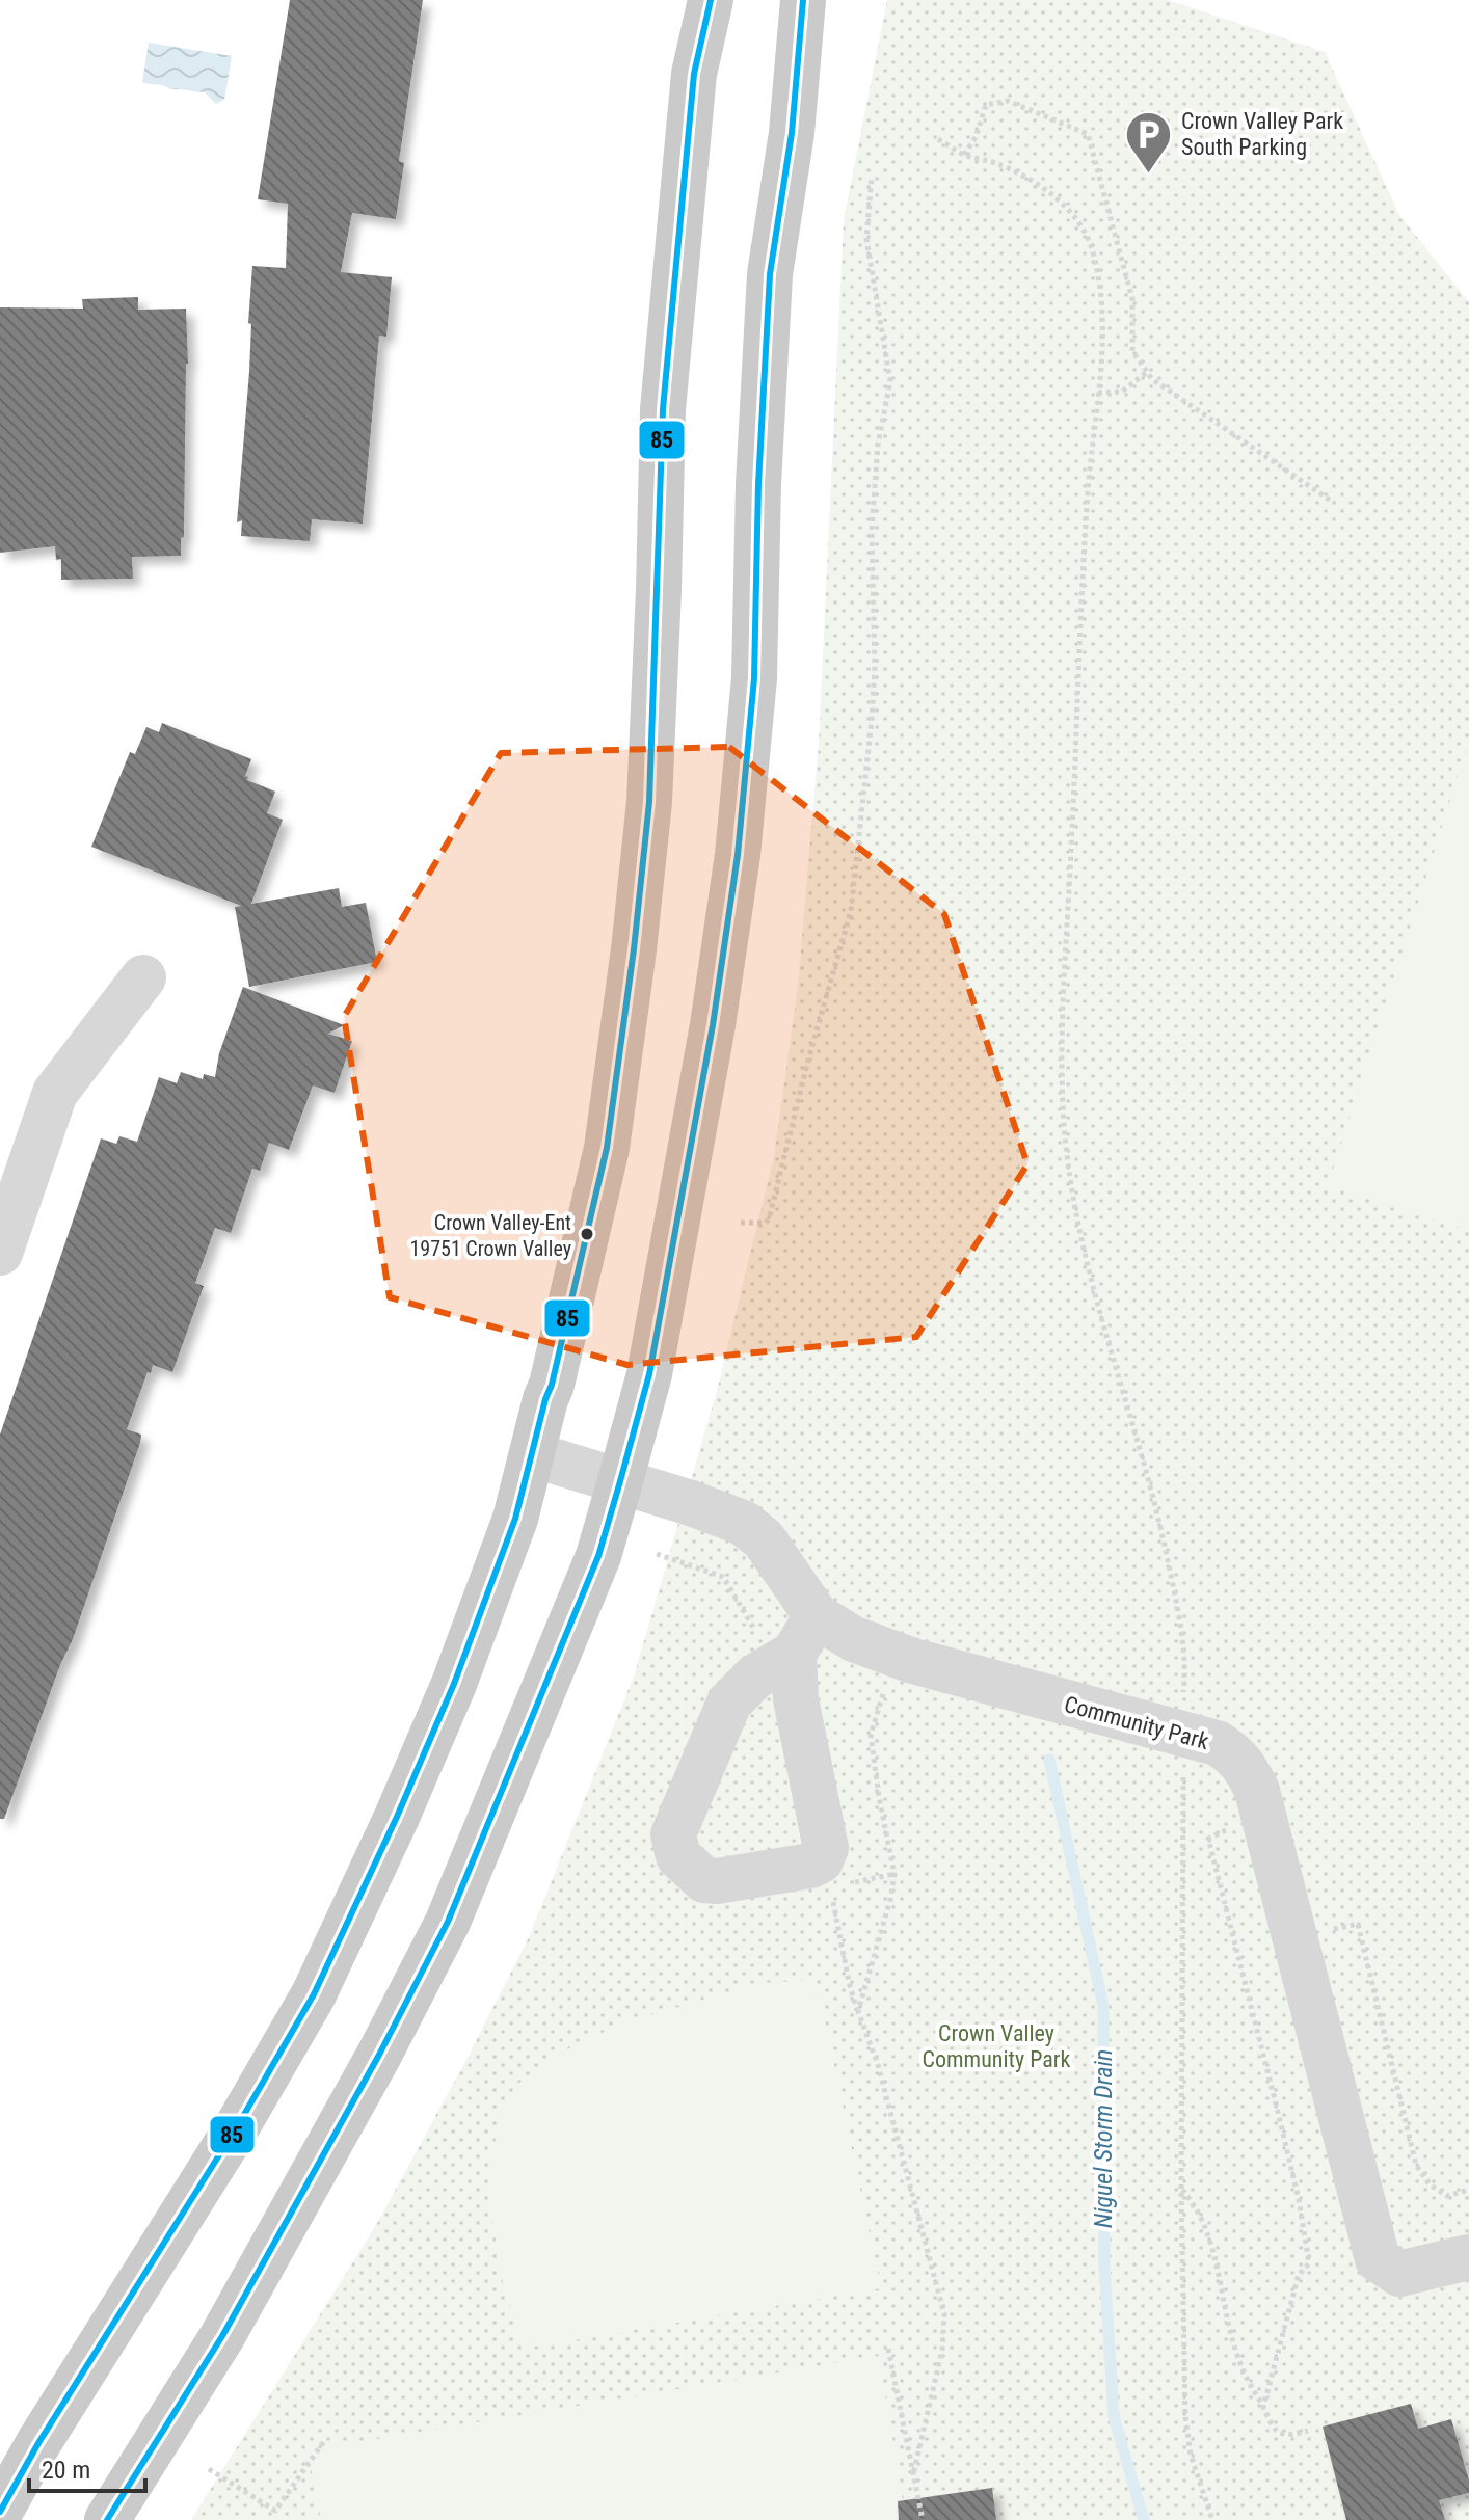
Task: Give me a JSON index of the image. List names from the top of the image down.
{
  "streets": {
    "street": ["Community Park"]
  },
  "water": ["Niguel Storm Drain"],
  "parks": ["Crown Valley Community Park"],
  "places": {
    "parking": ["Crown Valley Park South Parking"],
    "other": ["Crown Valley-Ent 19751 Crown Valley"]
  },
  "lines": ["transit line 85"],
  "scale_bar": "20 m"
}
